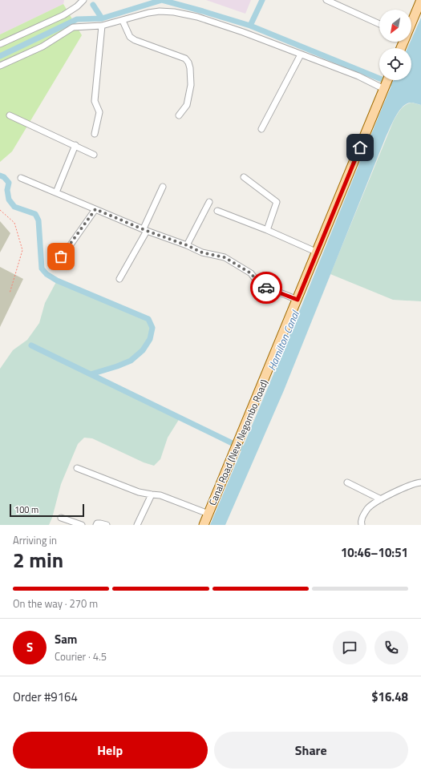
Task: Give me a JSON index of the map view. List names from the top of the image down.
{
  "streets": {
    "main road": ["Canal Road (New Negombo Road)"]
  },
  "water": ["Hamilton Canal"],
  "scale_bar": "100 m",
  "north": "bottom left",
  "page": {
    "scale": "100 m",
    "heading": ["2 min", "Arriving in", "10:46–10:51"],
    "panel": [
      "Sam",
      "Courier · 4.5",
      "Order #9164",
      "$16.48"
    ],
    "bar": "On the way · 270 m",
    "round": "S",
    "buttons": ["Help", "Share"]
  }
}
